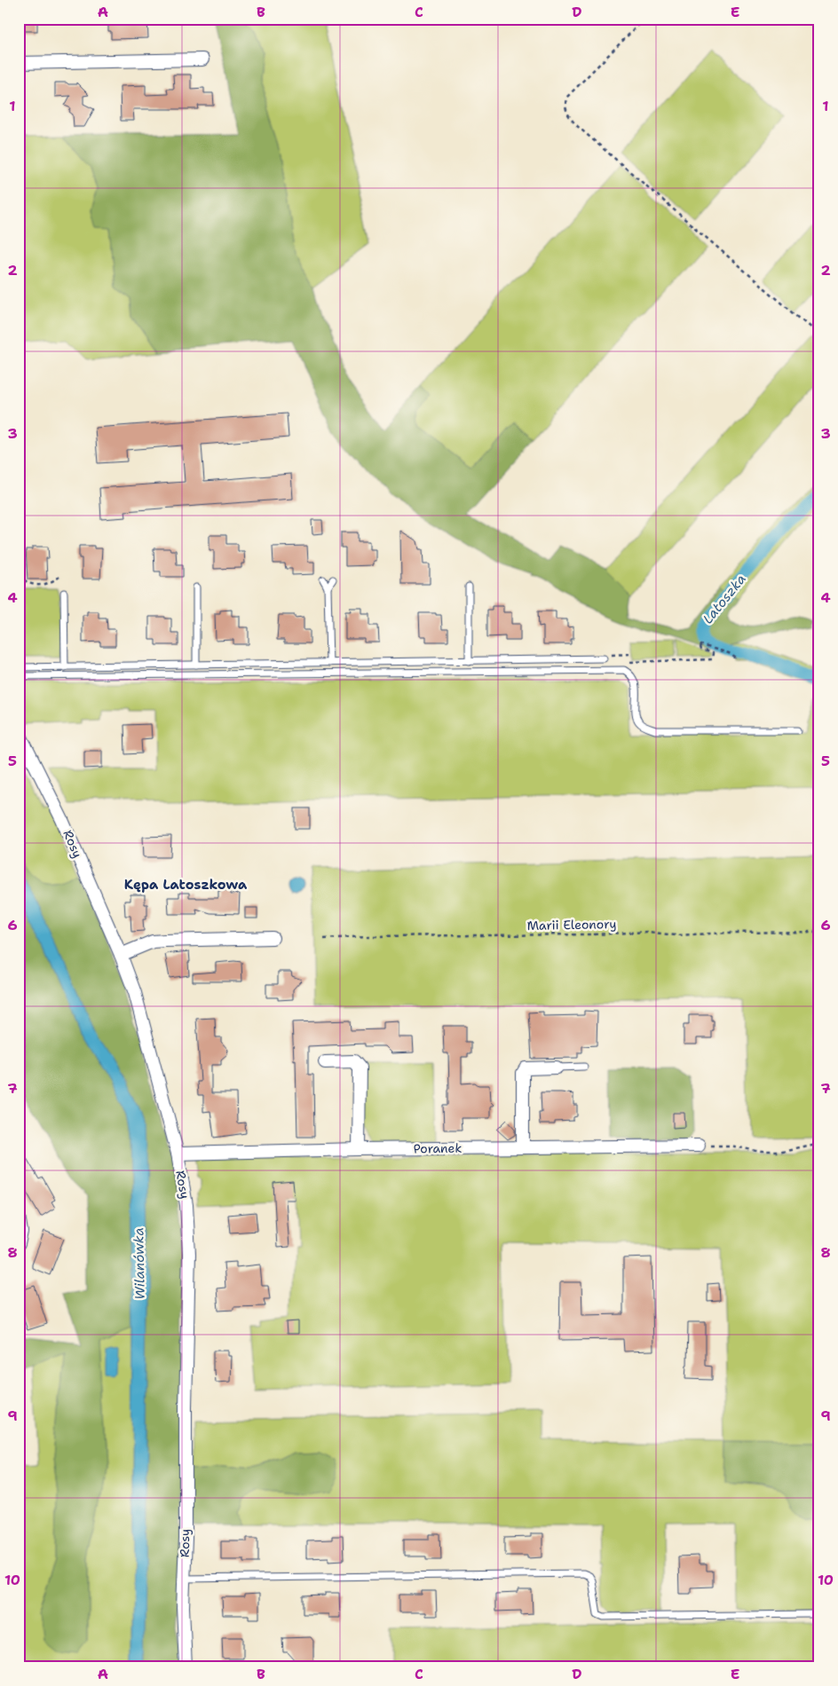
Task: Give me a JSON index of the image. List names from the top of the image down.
{
  "streets": {
    "street": ["Rosy", "Poranek"],
    "path": ["Marii Eleonory"]
  },
  "crossings": [
    ["Rosy", "Poranek"]
  ],
  "districts": ["Kępa Latoszkowa"],
  "water": ["Latoszka", "Wilanówka"],
  "grid": {
    "columns": [
      "A",
      "B",
      "C",
      "D",
      "E"
    ],
    "rows": [
      "1",
      "2",
      "3",
      "4",
      "5",
      "6",
      "7",
      "8",
      "9",
      "10"
    ]
  }
}
